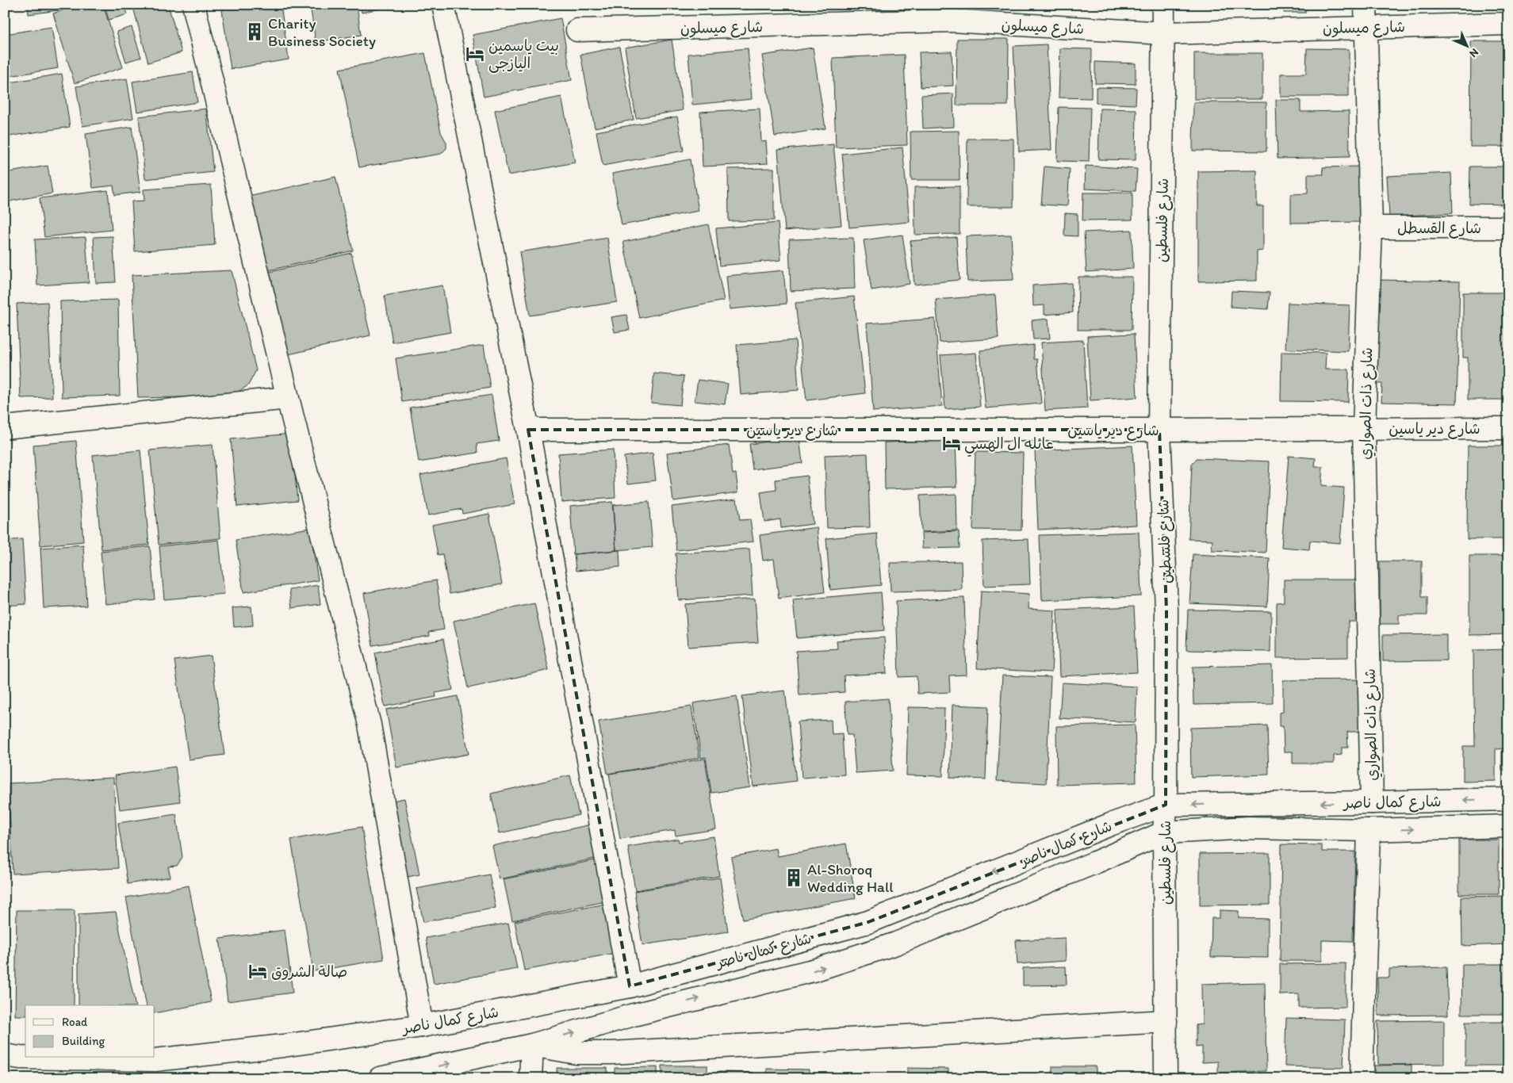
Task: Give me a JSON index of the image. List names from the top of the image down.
{
  "streets": {
    "street": [
      "شارع ميسلون",
      "شارع فلسطين",
      "شارع القسطل",
      "شارع ذات الصواري",
      "شارع دير ياسين",
      "شارع كمال ناصر"
    ]
  },
  "crossings": [
    ["شارع ميسلون", "شارع فلسطين"],
    ["شارع ميسلون", "شارع ذات الصواري"],
    ["شارع فلسطين", "شارع دير ياسين"],
    ["شارع فلسطين", "شارع كمال ناصر"],
    ["شارع القسطل", "شارع ذات الصواري"],
    ["شارع ذات الصواري", "شارع دير ياسين"],
    ["شارع ذات الصواري", "شارع كمال ناصر"]
  ],
  "places": {
    "building": ["Charity Business Society", "Al-Shoroq Wedding Hall"],
    "hotel": ["بيت ياسمين اليازجى", "عائله ال الهسي", "صالة الشروق"]
  },
  "legend": ["Road", "Building"],
  "north": "bottom right"
}
